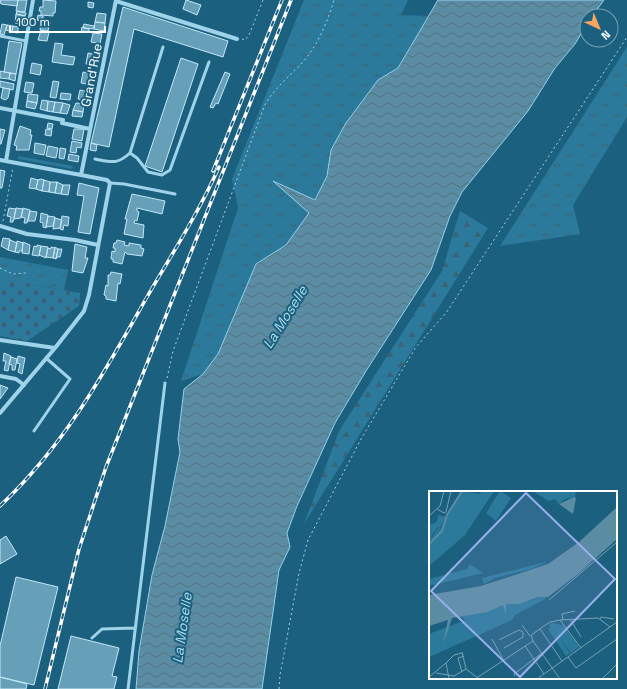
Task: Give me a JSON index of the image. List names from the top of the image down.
{
  "streets": {
    "street": ["Grand'Rue"]
  },
  "water": ["La Moselle"],
  "scale_bar": "100 m",
  "north": "bottom right"
}
